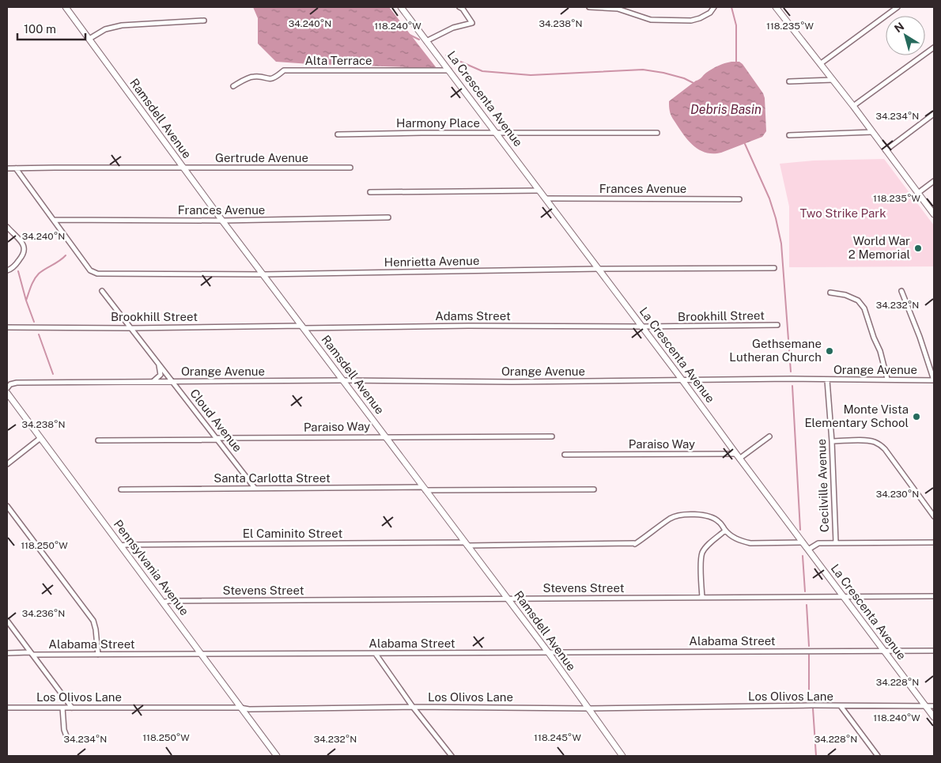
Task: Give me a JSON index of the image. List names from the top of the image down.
{
  "streets": {
    "street": [
      "Alta Terrace",
      "La Crescenta Avenue",
      "Ramsdell Avenue",
      "Harmony Place",
      "Gertrude Avenue",
      "Frances Avenue",
      "Henrietta Avenue",
      "Adams Street",
      "Brookhill Street",
      "Orange Avenue",
      "Cloud Avenue",
      "Paraiso Way",
      "Santa Carlotta Street",
      "Cecilville Avenue",
      "El Caminito Street",
      "Pennsylvania Avenue",
      "Stevens Street",
      "Alabama Street",
      "Los Olivos Lane"
    ]
  },
  "crossings": [
    ["Alta Terrace", "La Crescenta Avenue"],
    ["La Crescenta Avenue", "Harmony Place"],
    ["La Crescenta Avenue", "Frances Avenue"],
    ["La Crescenta Avenue", "Henrietta Avenue"],
    ["La Crescenta Avenue", "Adams Street"],
    ["La Crescenta Avenue", "Brookhill Street"],
    ["La Crescenta Avenue", "Orange Avenue"],
    ["La Crescenta Avenue", "Paraiso Way"],
    ["La Crescenta Avenue", "El Caminito Street"],
    ["La Crescenta Avenue", "Stevens Street"],
    ["La Crescenta Avenue", "Alabama Street"],
    ["La Crescenta Avenue", "Los Olivos Lane"],
    ["Ramsdell Avenue", "Gertrude Avenue"],
    ["Ramsdell Avenue", "Frances Avenue"],
    ["Ramsdell Avenue", "Henrietta Avenue"],
    ["Ramsdell Avenue", "Adams Street"],
    ["Ramsdell Avenue", "Brookhill Street"],
    ["Ramsdell Avenue", "Orange Avenue"],
    ["Ramsdell Avenue", "Paraiso Way"],
    ["Ramsdell Avenue", "Santa Carlotta Street"],
    ["Ramsdell Avenue", "El Caminito Street"],
    ["Ramsdell Avenue", "Stevens Street"],
    ["Ramsdell Avenue", "Alabama Street"],
    ["Ramsdell Avenue", "Los Olivos Lane"],
    ["Frances Avenue", "Henrietta Avenue"],
    ["Adams Street", "Brookhill Street"],
    ["Brookhill Street", "Cloud Avenue"],
    ["Orange Avenue", "Cloud Avenue"],
    ["Orange Avenue", "Cecilville Avenue"],
    ["Cloud Avenue", "Paraiso Way"],
    ["Cloud Avenue", "Santa Carlotta Street"],
    ["El Caminito Street", "Pennsylvania Avenue"],
    ["Pennsylvania Avenue", "Stevens Street"],
    ["Pennsylvania Avenue", "Alabama Street"],
    ["Pennsylvania Avenue", "Los Olivos Lane"]
  ],
  "water": ["Debris Basin"],
  "parks": ["Two Strike Park"],
  "places": ["World War 2 Memorial", "Gethsemane Lutheran Church", "Monte Vista Elementary School"],
  "scale_bar": "100 m",
  "north": "top left",
  "coordinates": [
    "34.238°N",
    "34.240°N",
    "118.240°W",
    "118.235°W",
    "34.234°N",
    "34.232°N",
    "34.230°N",
    "118.250°W",
    "34.236°N",
    "34.228°N",
    "118.245°W"
  ]
}
